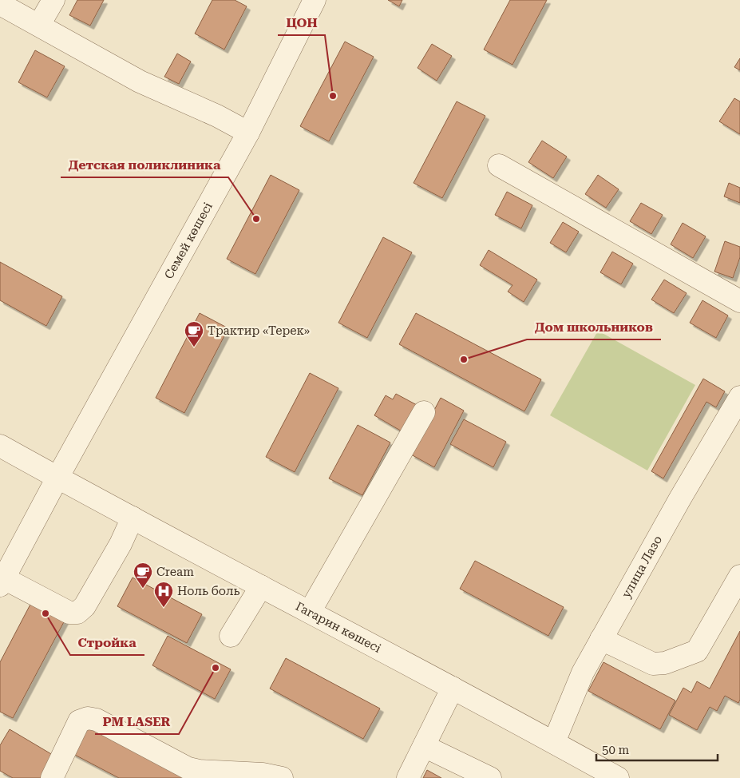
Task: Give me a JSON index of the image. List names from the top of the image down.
{
  "streets": {
    "street": ["Семей көшесі", "улица Лазо", "Гагарин көшесі"]
  },
  "crossings": [
    ["Семей көшесі", "Гагарин көшесі"],
    ["улица Лазо", "Гагарин көшесі"]
  ],
  "places": {
    "other": [
      "ЦОН",
      "Детская поликлиника",
      "Дом школьников",
      "Стройка",
      "PM LASER"
    ],
    "cafe": ["Трактир «Терек»", "Cream"],
    "hospital": ["Ноль боль"]
  },
  "scale_bar": "50 m"
}
